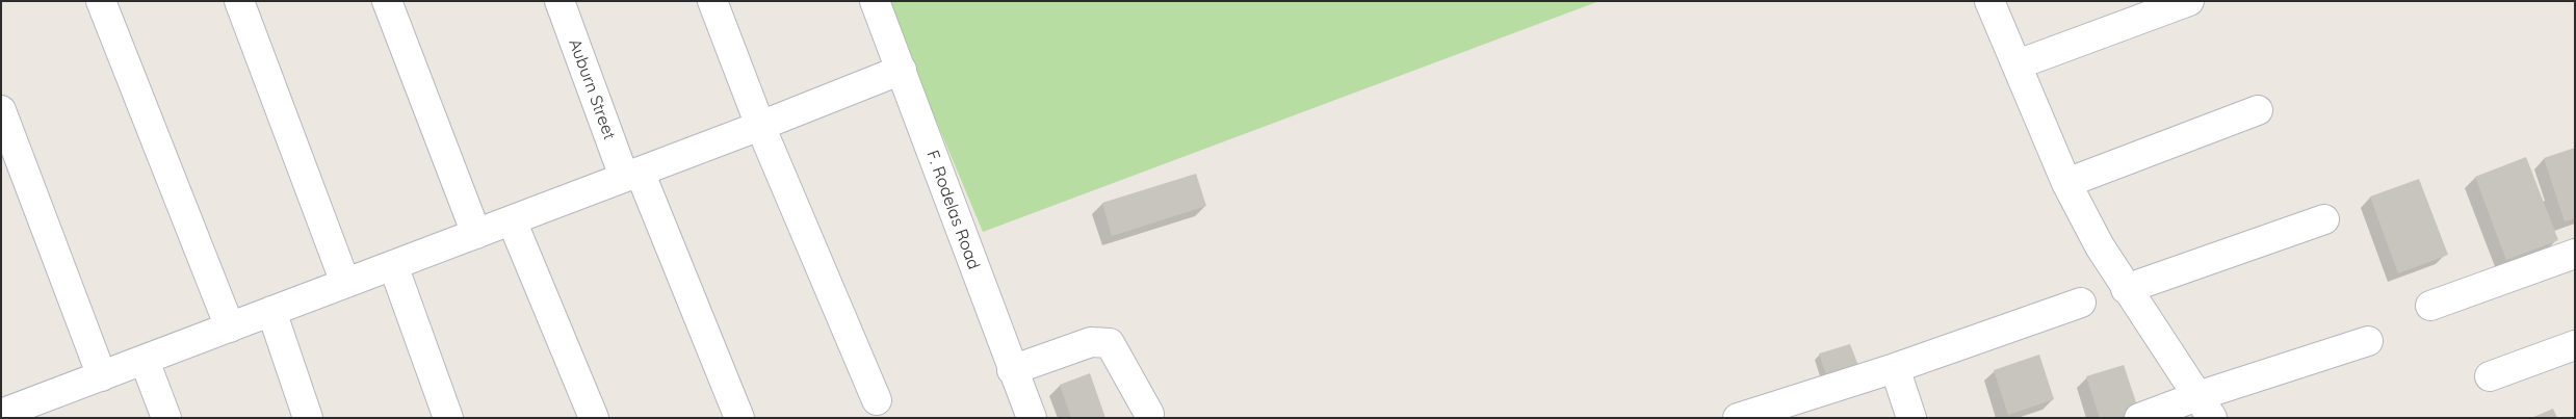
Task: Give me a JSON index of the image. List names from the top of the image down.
{
  "streets": {
    "street": ["Auburn Street", "F. Rodelas Road"]
  }
}
